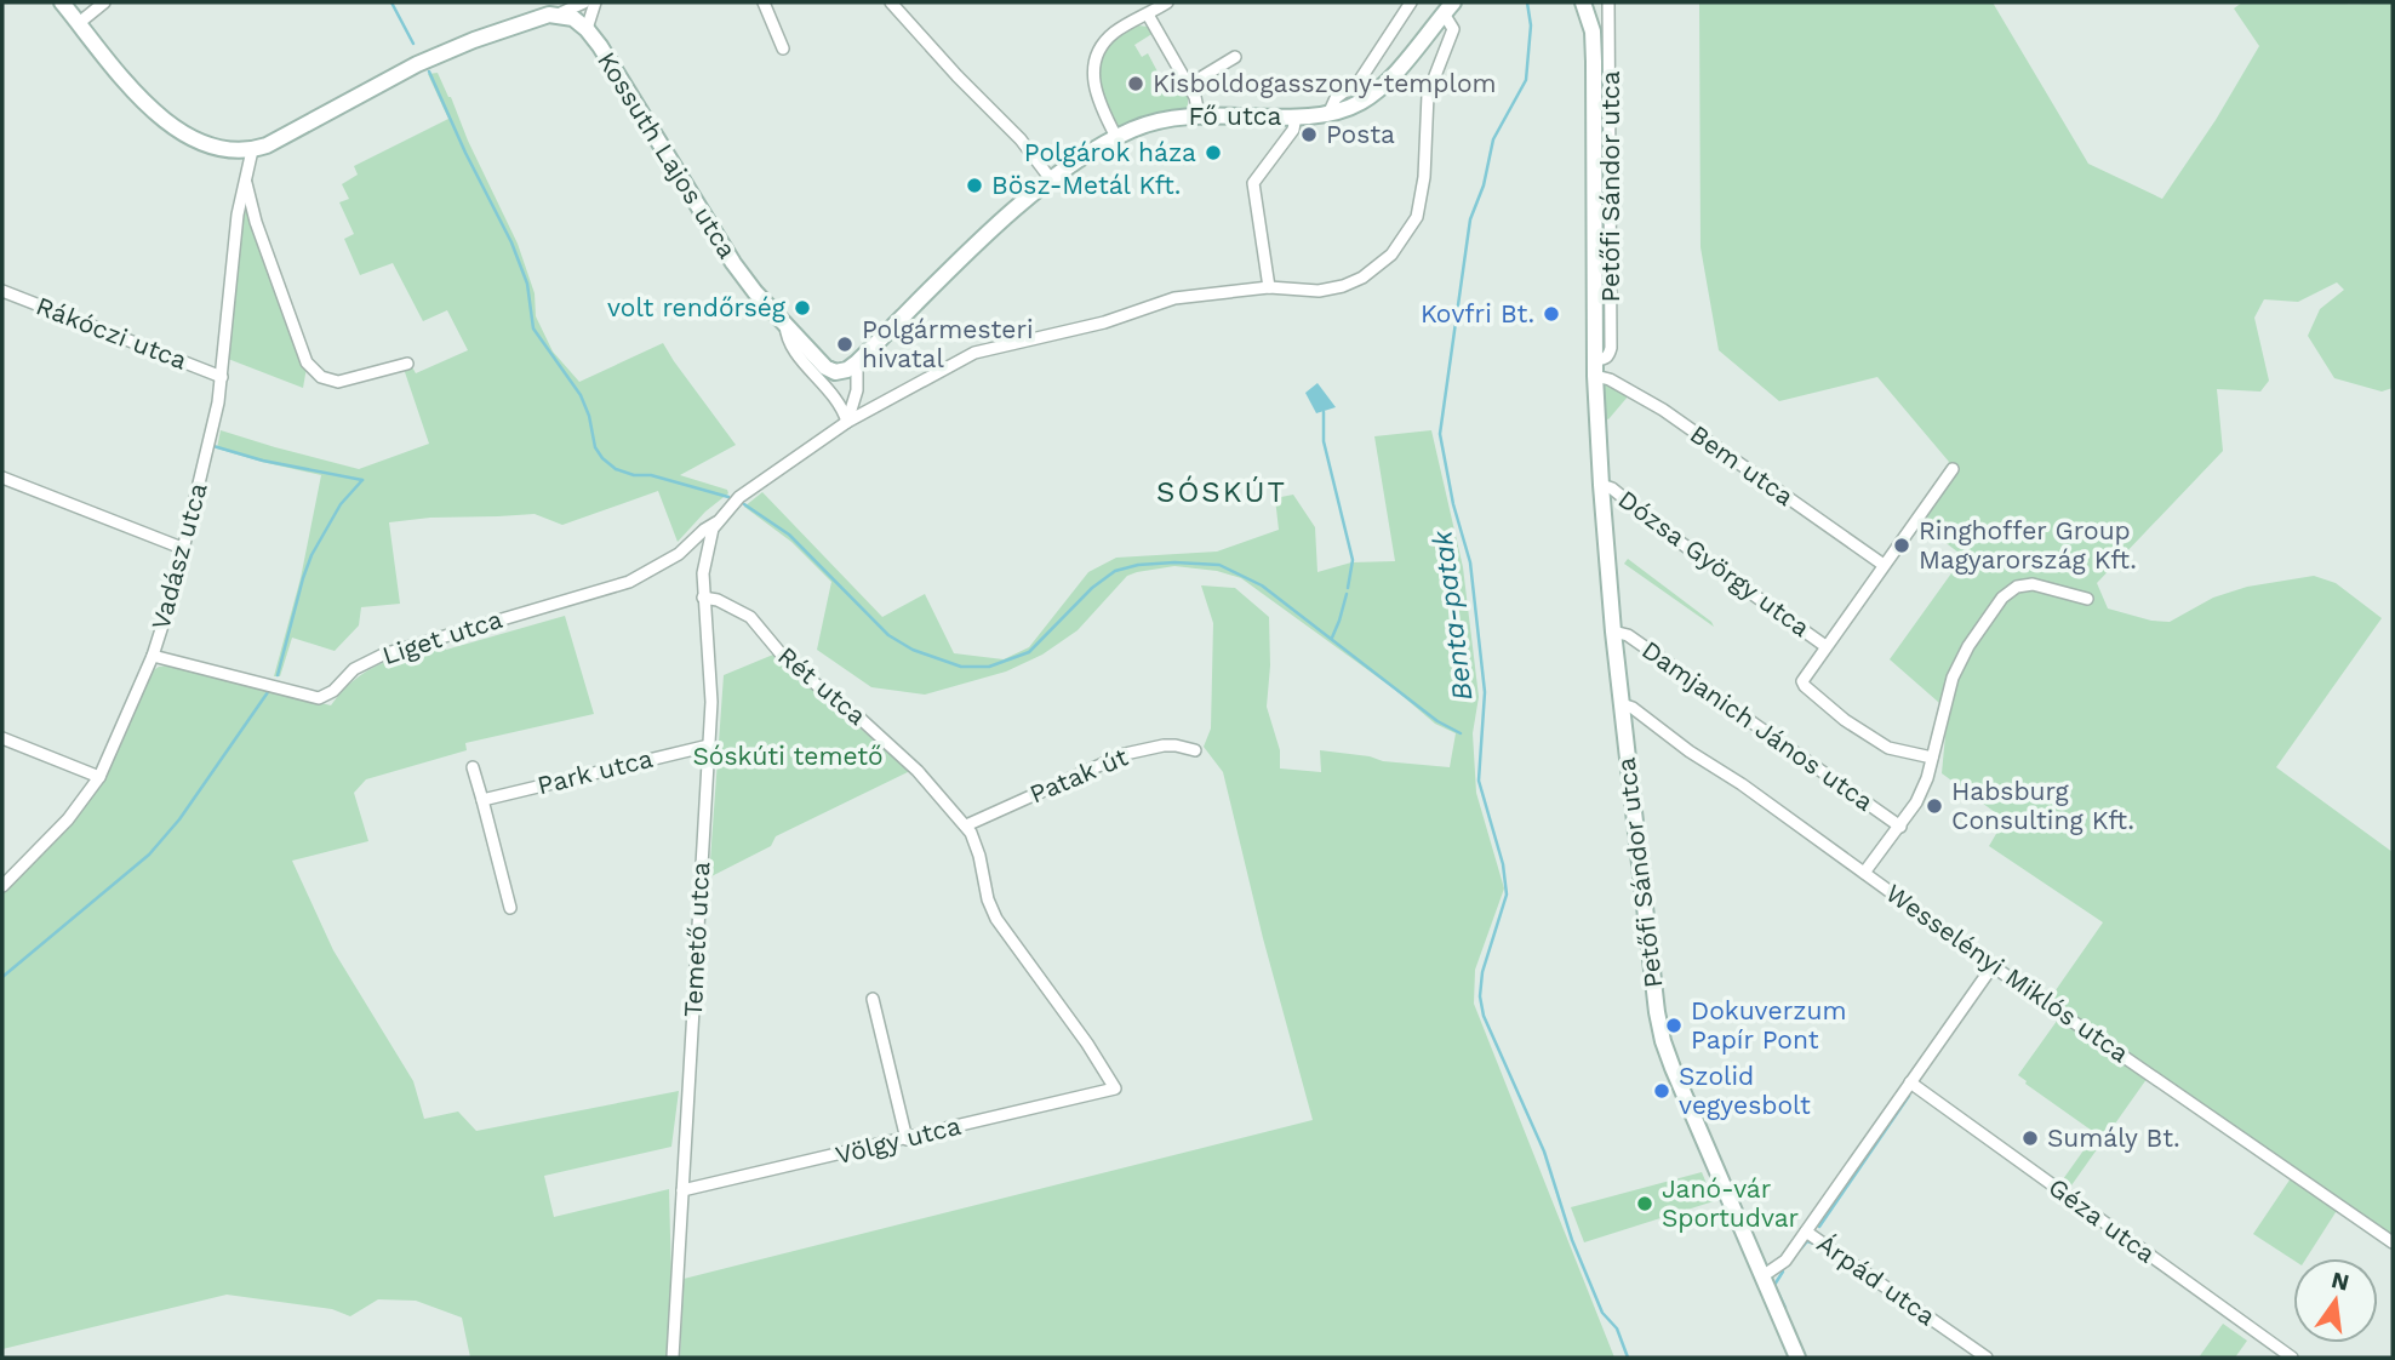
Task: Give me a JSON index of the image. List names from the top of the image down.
{
  "streets": {
    "street": [
      "Fő utca",
      "Kossuth Lajos utca",
      "Petőfi Sándor utca",
      "Rákóczi utca",
      "Bem utca",
      "Vadász utca",
      "Dózsa György utca",
      "Liget utca",
      "Rét utca",
      "Damjanich János utca",
      "Park utca",
      "Patak út",
      "Temető utca",
      "Wesselényi Miklós utca",
      "Völgy utca",
      "Géza utca",
      "Árpád utca"
    ]
  },
  "crossings": [
    ["Fő utca", "Kossuth Lajos utca"],
    ["Fő utca", "Liget utca"],
    ["Petőfi Sándor utca", "Bem utca"],
    ["Petőfi Sándor utca", "Dózsa György utca"],
    ["Petőfi Sándor utca", "Damjanich János utca"],
    ["Petőfi Sándor utca", "Wesselényi Miklós utca"],
    ["Rákóczi utca", "Vadász utca"],
    ["Vadász utca", "Liget utca"],
    ["Liget utca", "Temető utca"],
    ["Rét utca", "Patak út"],
    ["Rét utca", "Temető utca"],
    ["Rét utca", "Völgy utca"],
    ["Park utca", "Temető utca"],
    ["Temető utca", "Völgy utca"]
  ],
  "districts": ["SÓSKÚT"],
  "water": ["Benta-patak"],
  "parks": ["Sóskúti temető"],
  "places": [
    "Kisboldogasszony-templom",
    "Posta",
    "Polgárok háza",
    "Bösz-Metál Kft.",
    "volt rendőrség",
    "Kovfri Bt.",
    "Polgármesteri hivatal",
    "Ringhoffer Group Magyarország Kft.",
    "Habsburg Consulting Kft.",
    "Dokuverzum Papír Pont",
    "Szolid vegyesbolt",
    "Sumály Bt.",
    "Janó-vár Sportudvar"
  ],
  "north": "top"
}
